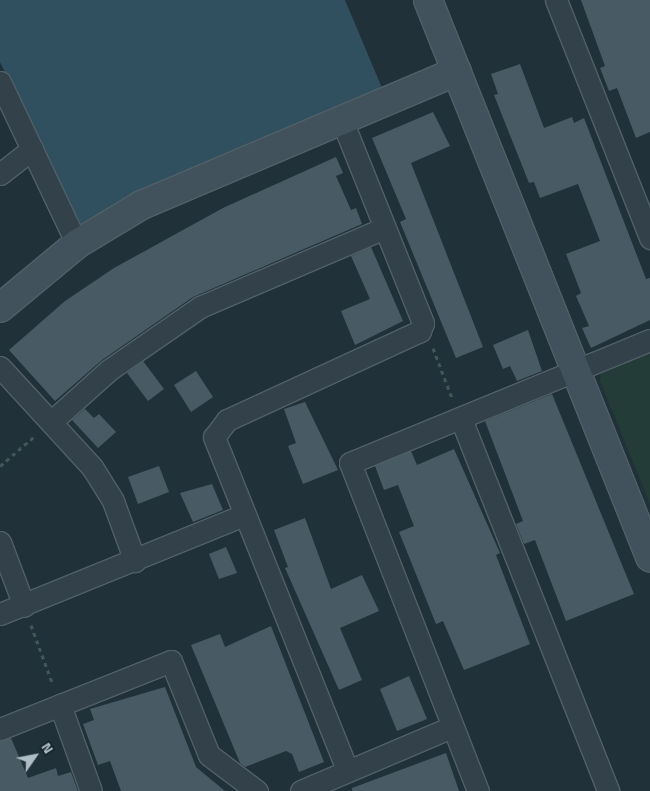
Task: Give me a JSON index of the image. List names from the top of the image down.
{
  "north": "top right"
}
